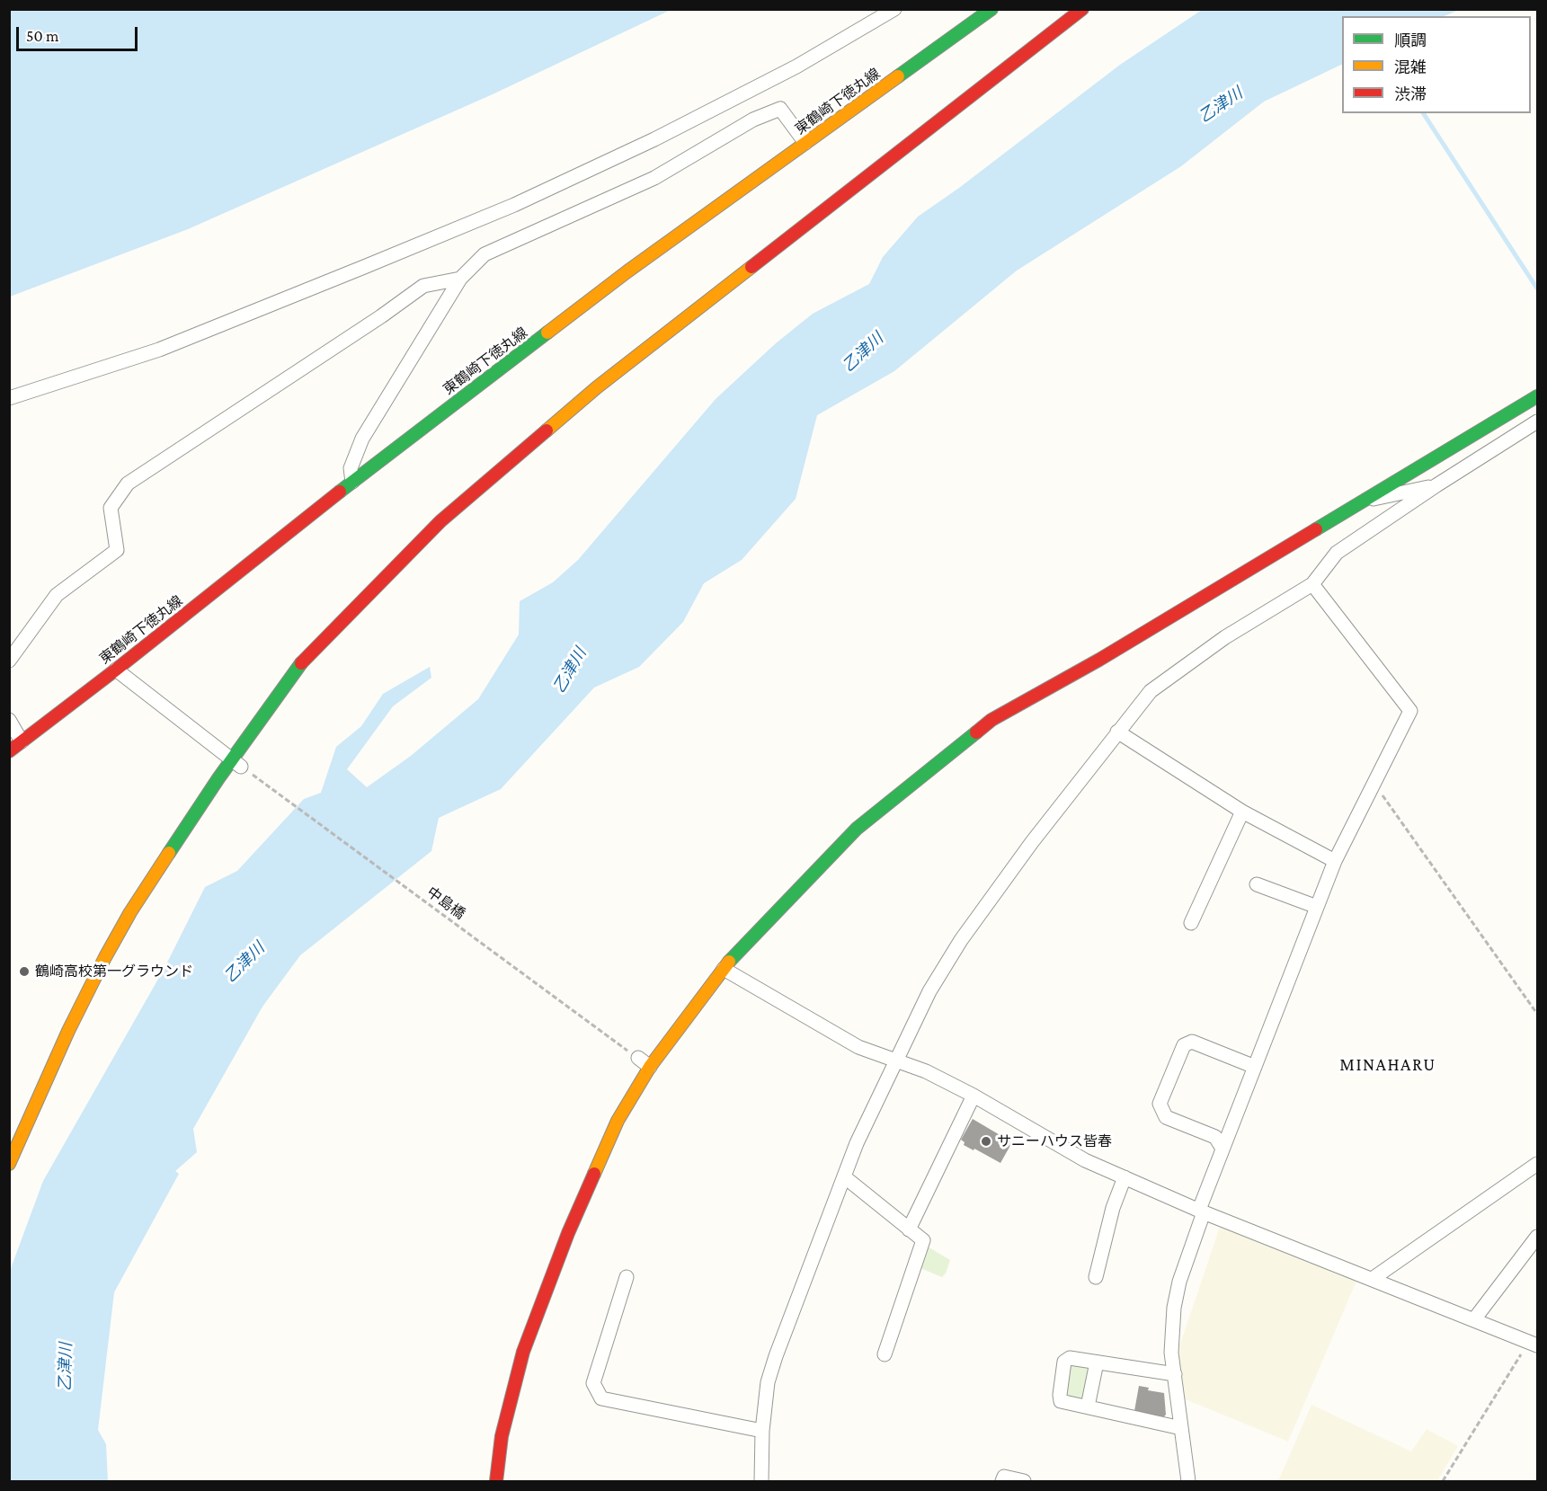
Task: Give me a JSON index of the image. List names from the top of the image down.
{
  "streets": {
    "street": ["東鶴崎下徳丸線"],
    "path": ["中島橋"]
  },
  "districts": ["MINAHARU"],
  "water": ["乙津川"],
  "places": ["鶴崎高校第一グラウンド", "サニーハウス皆春"],
  "legend": ["順調", "混雑", "渋滞"],
  "scale_bar": "50 m"
}
